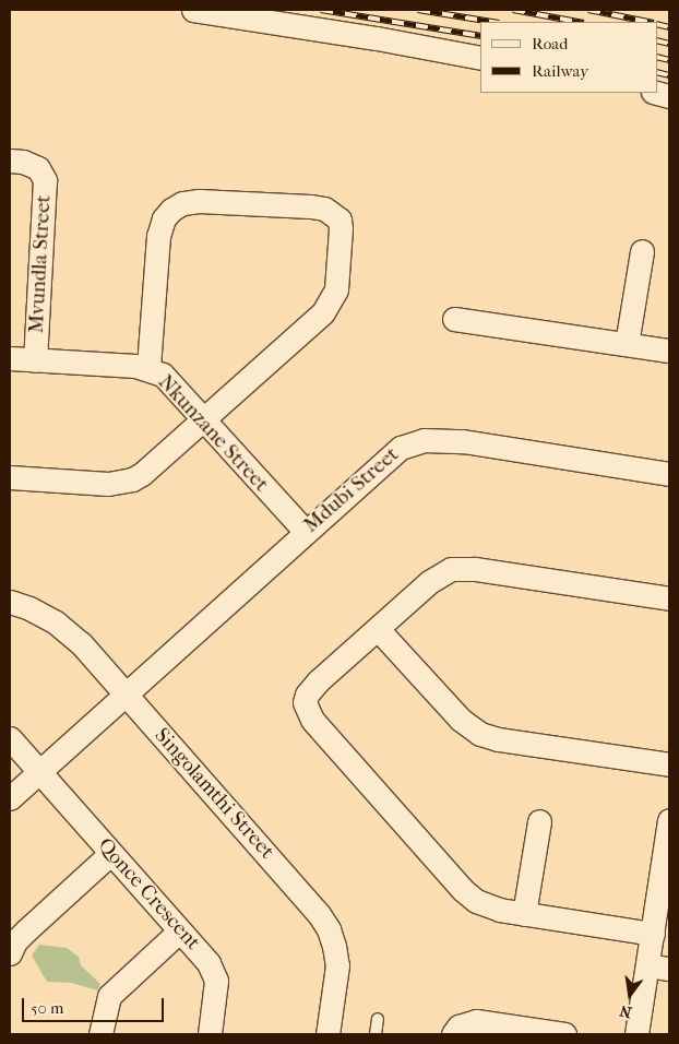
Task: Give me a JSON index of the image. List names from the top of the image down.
{
  "streets": {
    "street": [
      "Mvundla Street",
      "Nkunzane Street",
      "Mdubi Street",
      "Singolamthi Street",
      "Qonce Crescent"
    ]
  },
  "crossings": [
    ["Mvundla Street", "Nkunzane Street"],
    ["Nkunzane Street", "Mdubi Street"],
    ["Mdubi Street", "Singolamthi Street"],
    ["Mdubi Street", "Qonce Crescent"]
  ],
  "legend": ["Road", "Railway"],
  "scale_bar": "50 m",
  "north": "bottom"
}
